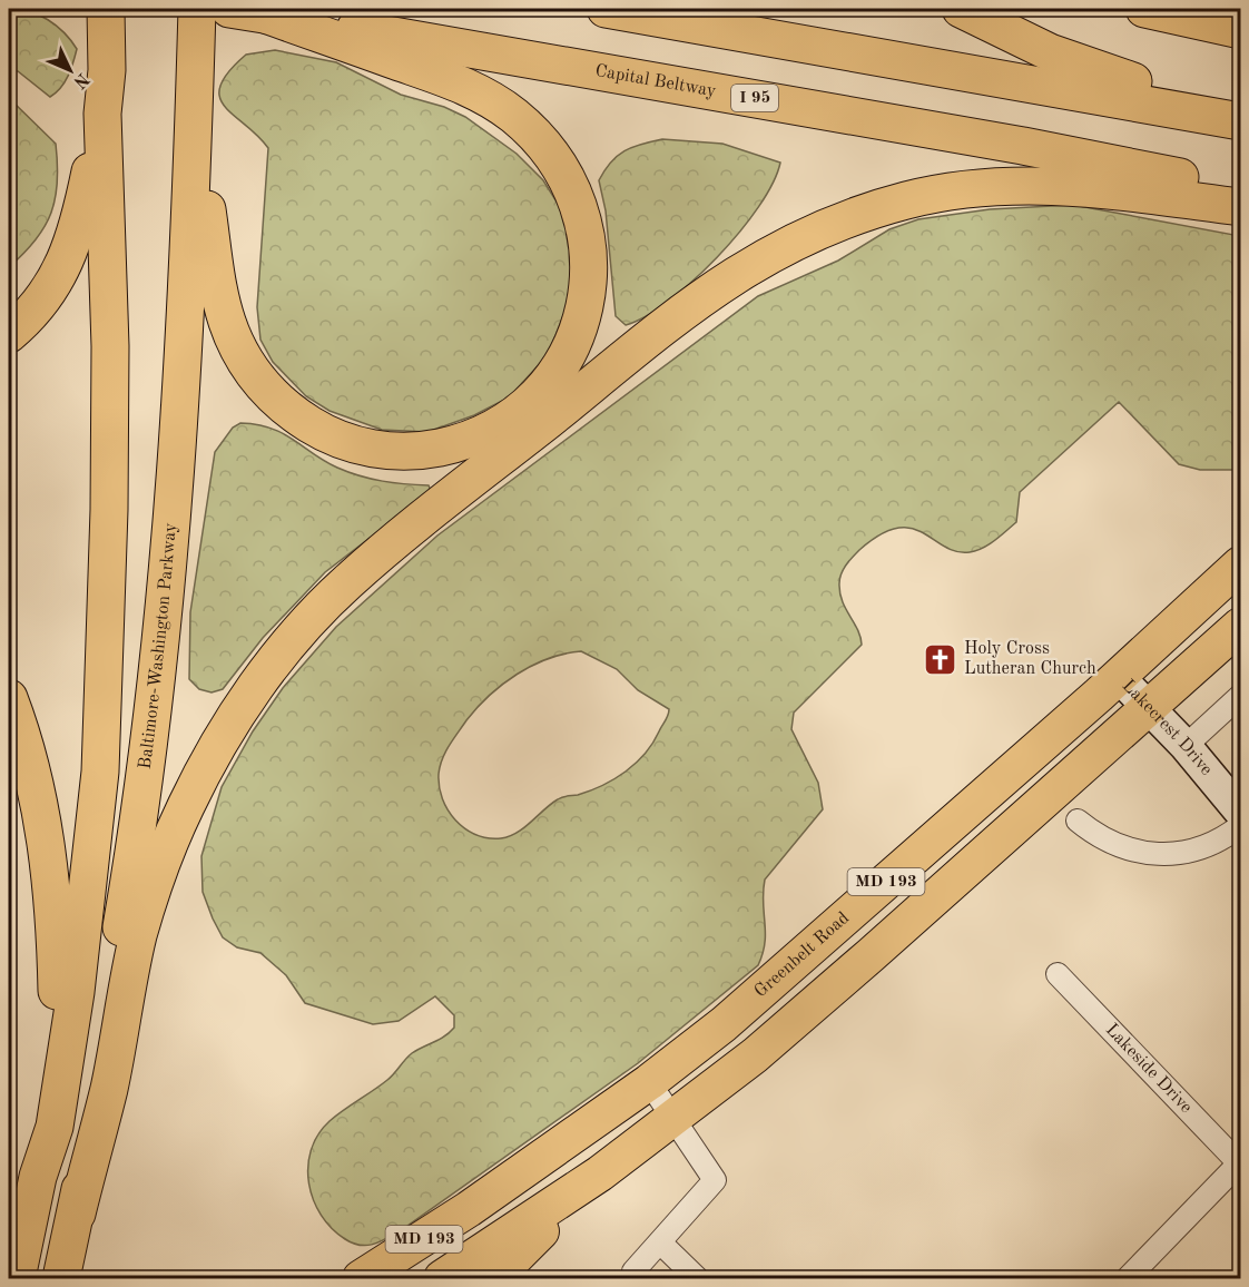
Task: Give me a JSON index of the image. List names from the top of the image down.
{
  "streets": {
    "highway": ["Capital Beltway", "I 95", "Baltimore-Washington Parkway"],
    "main road": ["MD 193", "Greenbelt Road"],
    "street": ["Lakecrest Drive", "Lakeside Drive"]
  },
  "crossings": [
    ["Lakecrest Drive", "MD 193"],
    ["Lakecrest Drive", "Greenbelt Road"]
  ],
  "places": {
    "church": ["Holy Cross Lutheran Church"]
  },
  "north": "bottom right"
}
